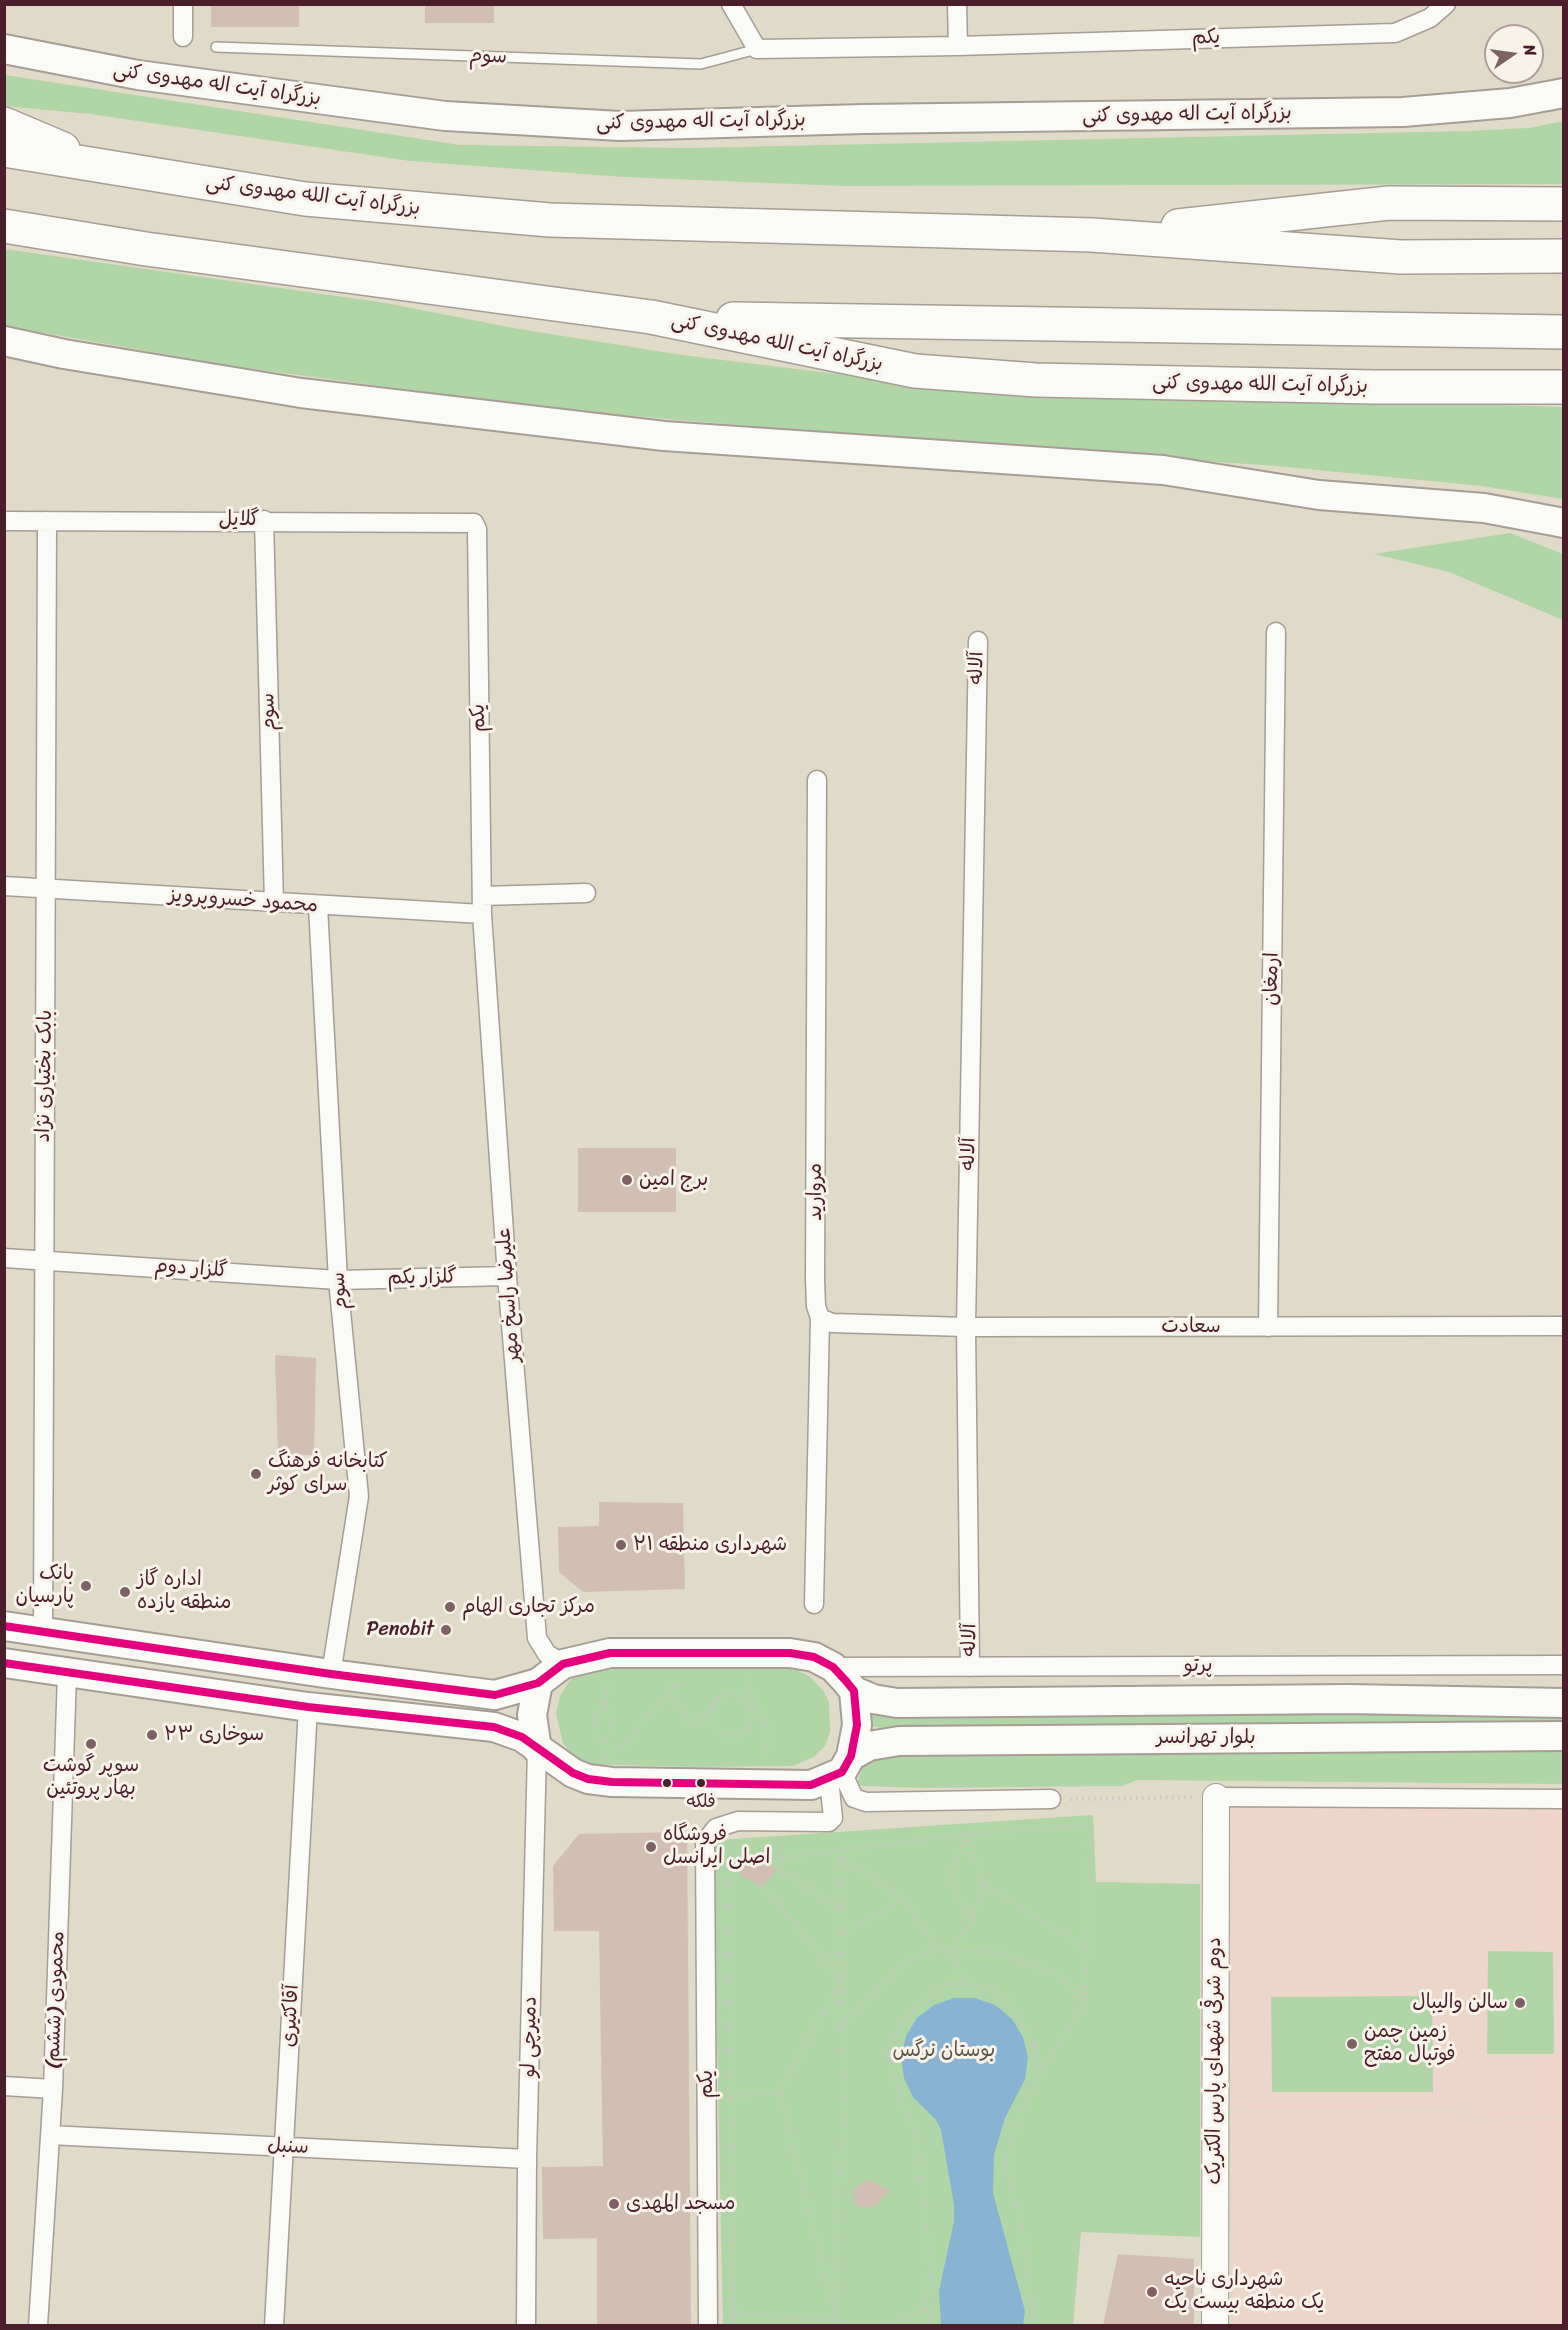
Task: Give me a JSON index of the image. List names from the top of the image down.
{
  "streets": {
    "highway": ["بزرگراه آیت الله مهدوی کنی"],
    "main road": ["بزرگراه آیت اله مهدوی کنی", "بلوار تهرانسر"],
    "street": [
      "یکم",
      "سوم",
      "گلایل",
      "آلاله",
      "محمود خسروپرویز",
      "ارمغان",
      "بابک بختیاری نژاد",
      "مروارید",
      "گلزار دوم",
      "گلزار یکم",
      "علیرضا راسخ مهر",
      "سعادت",
      "پرتو",
      "محمودی (ششم)",
      "آقاکثیری",
      "دمیرچی لو",
      "دوم شرقی شهدای پارس الکتریک",
      "سنبل"
    ]
  },
  "crossings": [
    ["یکم", "سوم"],
    ["یکم", "گلایل"],
    ["یکم", "محمود خسروپرویز"],
    ["یکم", "علیرضا راسخ مهر"],
    ["یکم", "بلوار تهرانسر"],
    ["سوم", "گلایل"],
    ["سوم", "محمود خسروپرویز"],
    ["سوم", "گلزار دوم"],
    ["سوم", "گلزار یکم"],
    ["گلایل", "بابک بختیاری نژاد"],
    ["آلاله", "سعادت"],
    ["آلاله", "پرتو"],
    ["محمود خسروپرویز", "بابک بختیاری نژاد"],
    ["محمود خسروپرویز", "علیرضا راسخ مهر"],
    ["ارمغان", "سعادت"],
    ["بابک بختیاری نژاد", "گلزار دوم"],
    ["مروارید", "سعادت"],
    ["گلزار دوم", "گلزار یکم"],
    ["گلزار یکم", "علیرضا راسخ مهر"],
    ["بلوار تهرانسر", "دمیرچی لو"],
    ["محمودی (ششم)", "سنبل"],
    ["آقاکثیری", "سنبل"],
    ["دمیرچی لو", "سنبل"]
  ],
  "parks": ["بوستان نرگس"],
  "places": [
    "برج امین",
    "کتابخانه فرهنگ سرای کوثر",
    "شهرداری منطقه ۲۱",
    "بانک پارسیان",
    "اداره گاز منطقه یازده",
    "مرکز تجاری الهام",
    "Penobit",
    "سوخاری ۲۳",
    "سوپر گوشت بهار پروتئین",
    "فلکه",
    "فروشگاه اصلی ایرانسل",
    "سالن والیبال",
    "زمین چمن فوتبال مفتح",
    "مسجد المهدی",
    "شهرداری ناحیه یک منطقه بیست یک"
  ],
  "north": "right"
}
